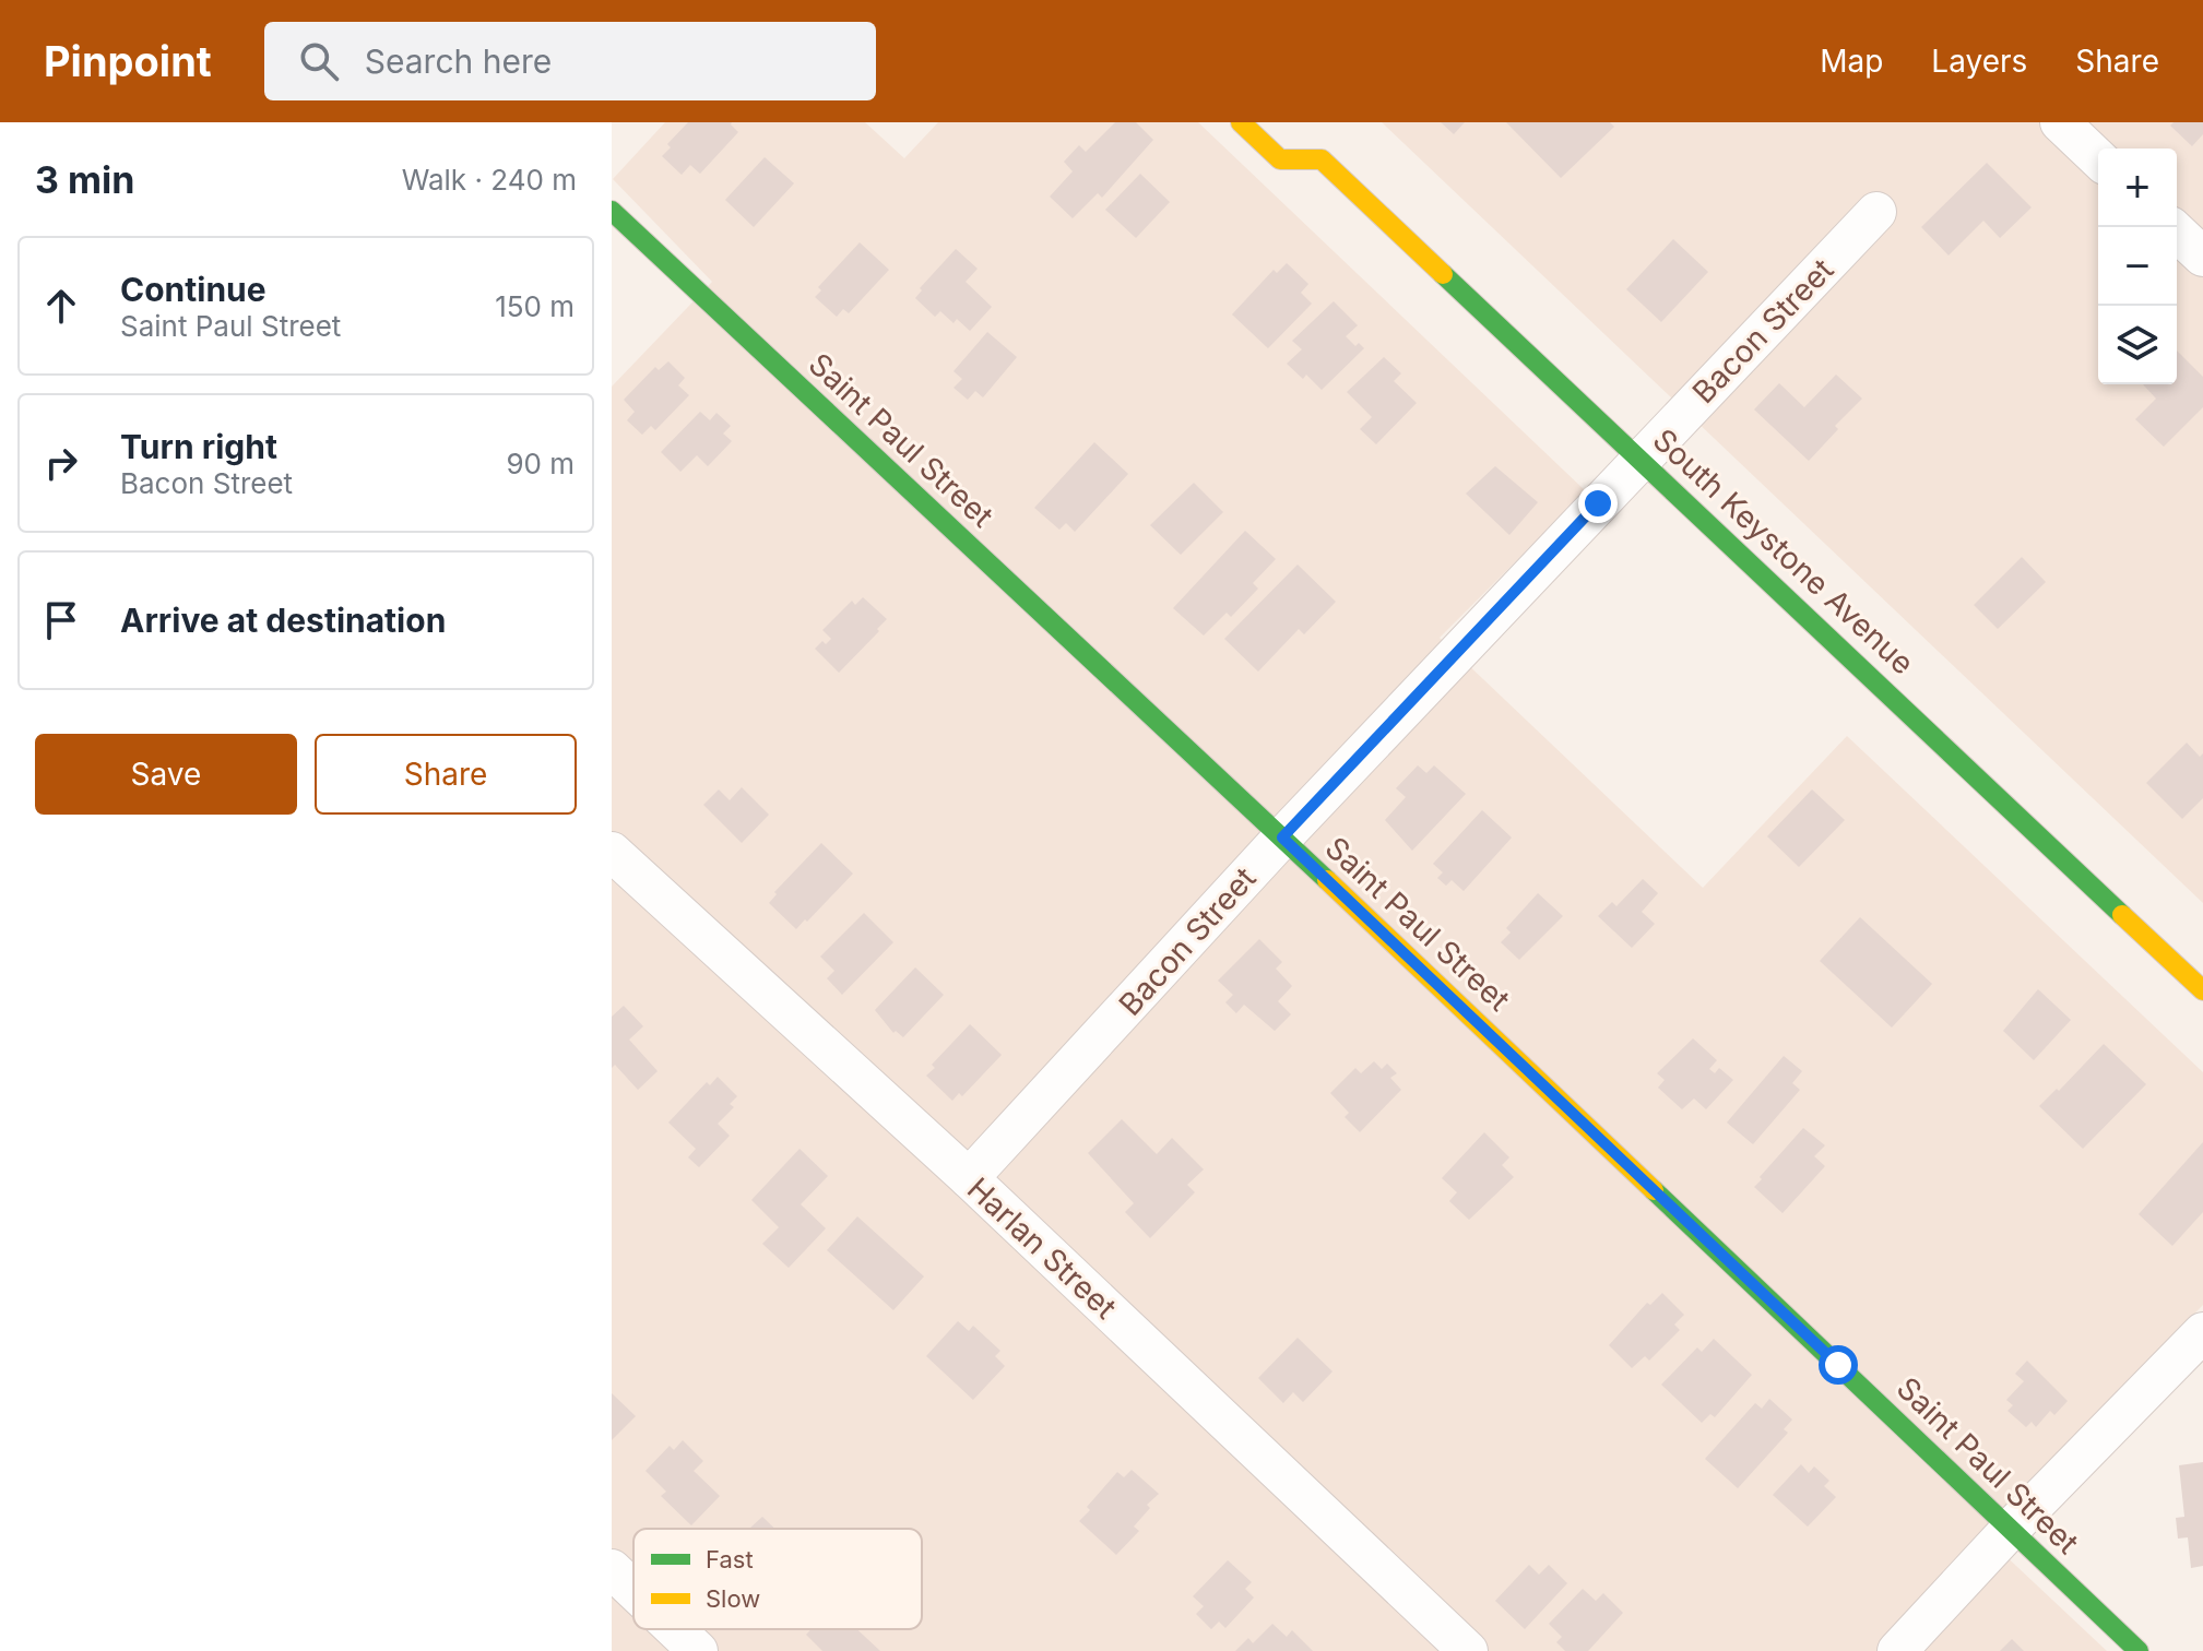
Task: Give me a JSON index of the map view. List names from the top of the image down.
{
  "streets": {
    "street": [
      "Bacon Street",
      "Saint Paul Street",
      "South Keystone Avenue",
      "Harlan Street"
    ]
  },
  "crossings": [
    ["Bacon Street", "Saint Paul Street"],
    ["Bacon Street", "South Keystone Avenue"],
    ["Bacon Street", "Harlan Street"]
  ],
  "legend": ["Fast", "Slow"],
  "page": {
    "header": "Pinpoint",
    "search": "Search here",
    "nav": ["Map", "Layers", "Share"],
    "heading": ["3 min", "Walk · 240 m"],
    "map_buttons": ["+", "−"],
    "list": [
      ["Continue", "Saint Paul Street", "150 m"],
      ["Turn right", "Bacon Street", "90 m"],
      "Arrive at destination"
    ],
    "buttons": ["Save", "Share"]
  }
}
